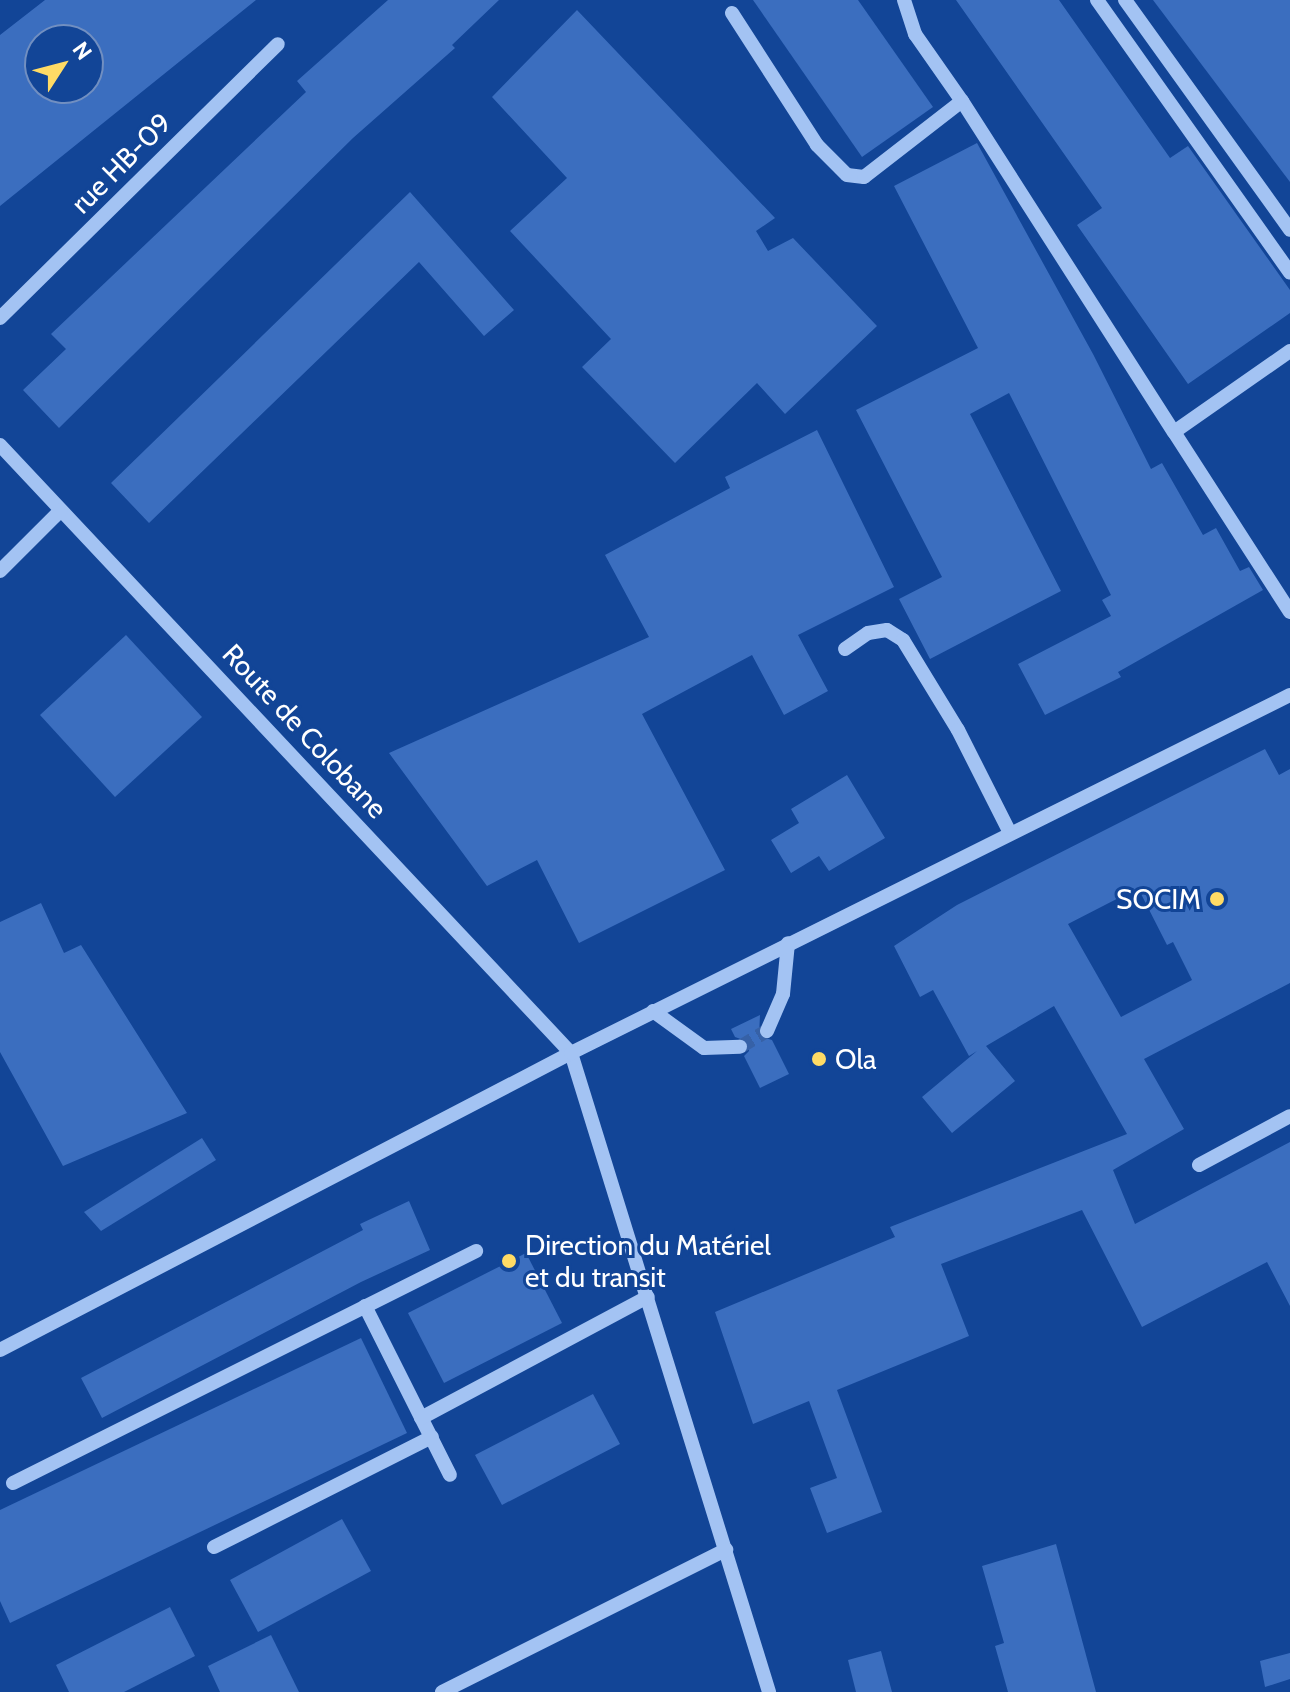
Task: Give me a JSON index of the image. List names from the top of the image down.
{
  "streets": {
    "street": ["rue HB-09", "Route de Colobane"]
  },
  "places": ["SOCIM", "Ola", "Direction du Matériel et du transit"],
  "north": "top right"
}
